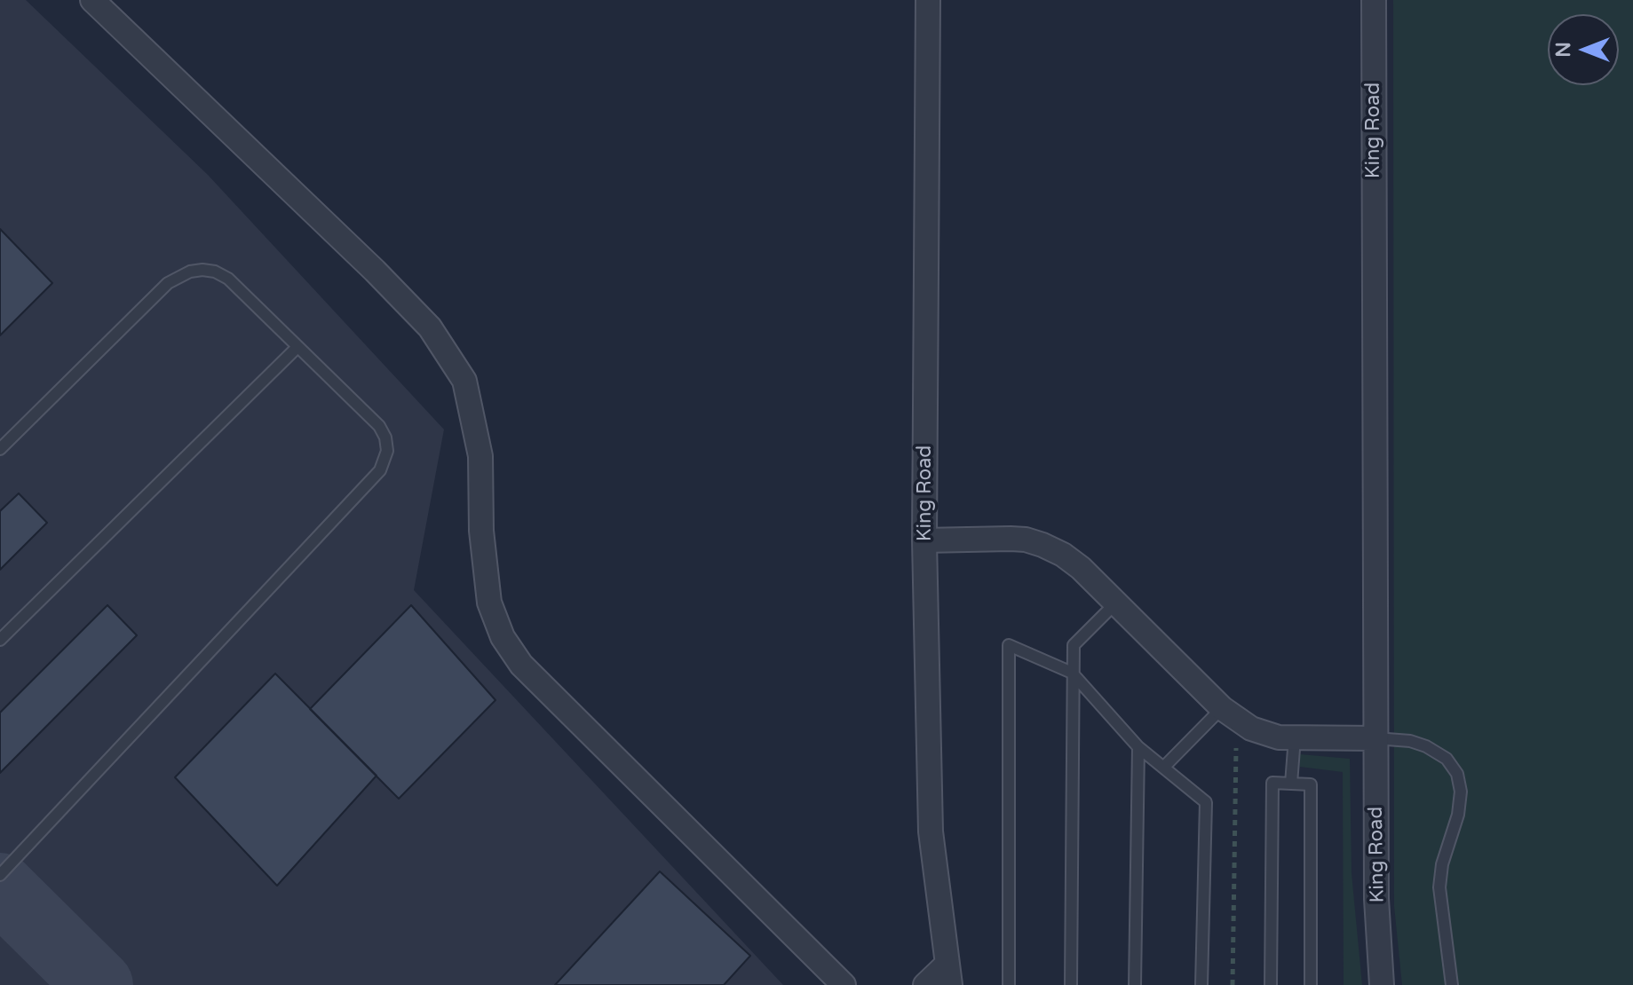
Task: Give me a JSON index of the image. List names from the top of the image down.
{
  "streets": {
    "street": ["King Road"]
  },
  "north": "left"
}
